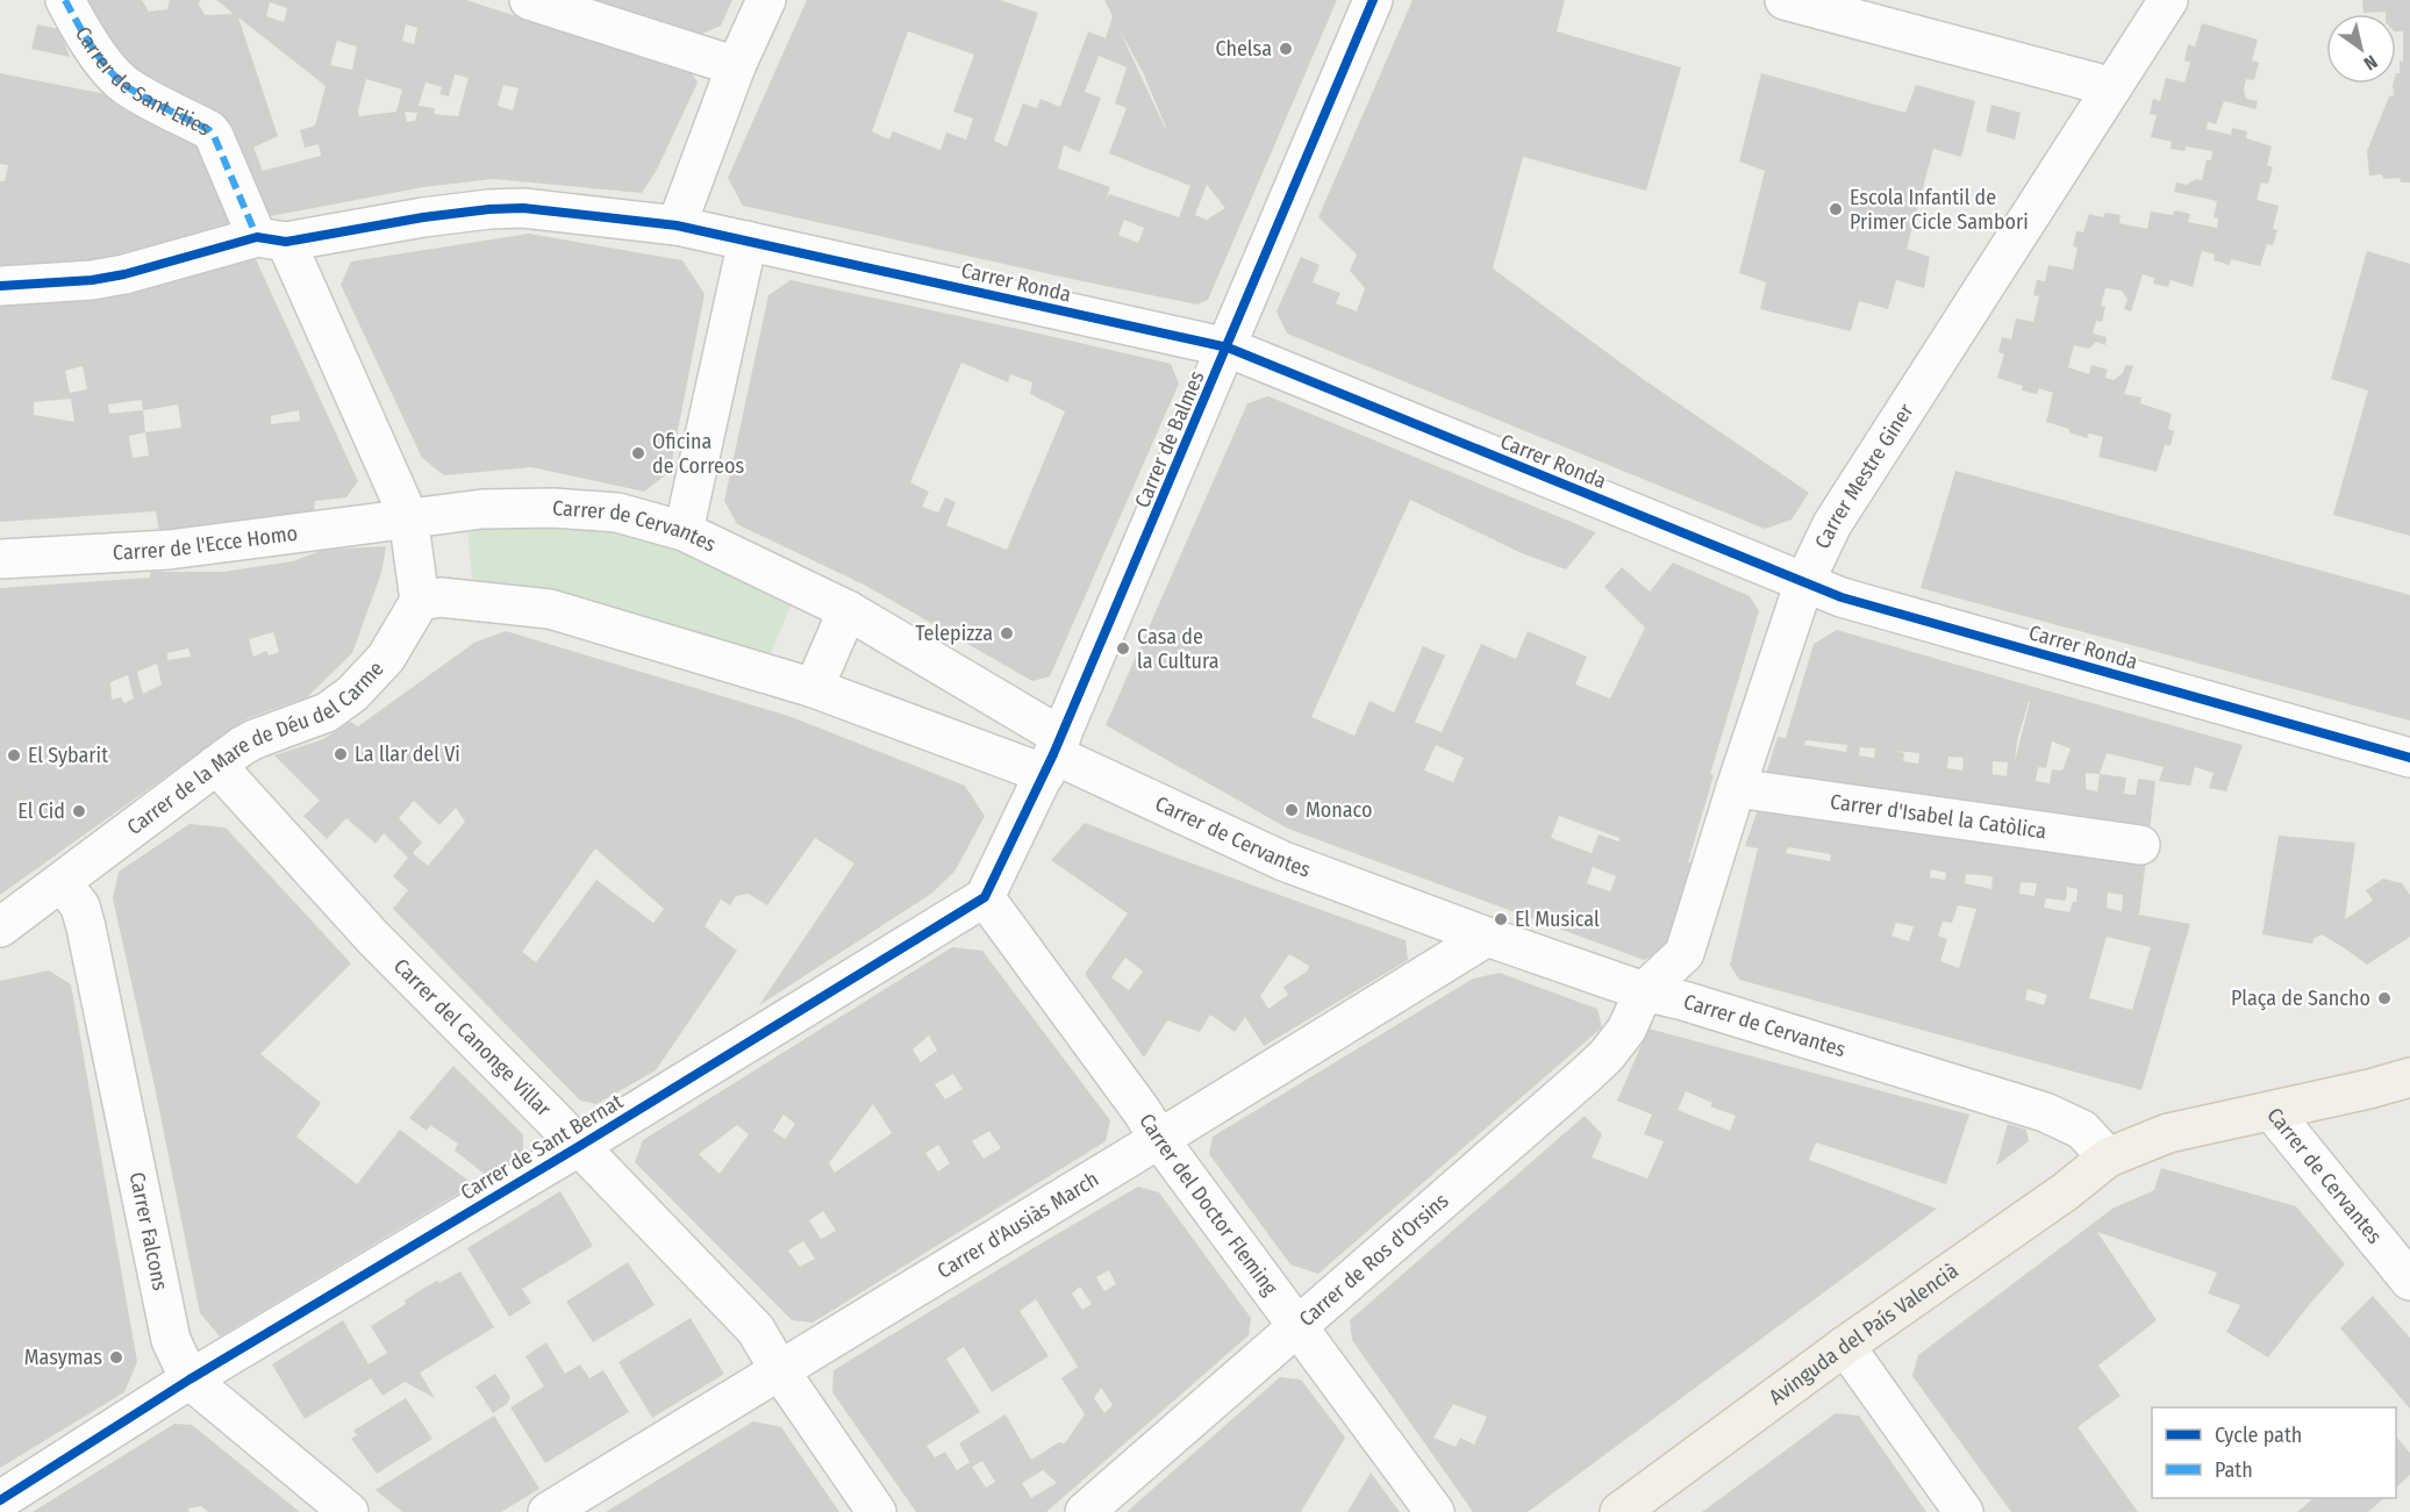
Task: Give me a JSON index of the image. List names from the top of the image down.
{
  "streets": {
    "main road": ["Carrer de Cervantes", "Avinguda del País Valencià"],
    "street": [
      "Carrer de Sant Elies",
      "Carrer Ronda",
      "Carrer de Balmes",
      "Carrer Mestre Giner",
      "Carrer de l'Ecce Homo",
      "Carrer de la Mare de Déu del Carme",
      "Carrer d'Isabel la Catòlica",
      "Carrer del Canonge Villar",
      "Carrer de Sant Bernat",
      "Carrer del Doctor Fleming",
      "Carrer d'Ausiàs March",
      "Carrer Falcons",
      "Carrer de Ros d'Orsins"
    ]
  },
  "crossings": [
    ["Carrer de Sant Elies", "Carrer Ronda"],
    ["Carrer de Sant Elies", "Carrer de Cervantes"],
    ["Carrer de Sant Elies", "Carrer de l'Ecce Homo"],
    ["Carrer Ronda", "Carrer de Balmes"],
    ["Carrer Ronda", "Carrer Mestre Giner"],
    ["Carrer de Balmes", "Carrer de Cervantes"],
    ["Carrer Mestre Giner", "Carrer de Cervantes"],
    ["Carrer Mestre Giner", "Carrer d'Isabel la Catòlica"],
    ["Carrer Mestre Giner", "Carrer de Ros d'Orsins"],
    ["Carrer de Cervantes", "Carrer de l'Ecce Homo"],
    ["Carrer de Cervantes", "Carrer de la Mare de Déu del Carme"],
    ["Carrer de Cervantes", "Carrer d'Ausiàs March"],
    ["Carrer de Cervantes", "Carrer de Ros d'Orsins"],
    ["Carrer de Cervantes", "Avinguda del País Valencià"],
    ["Carrer de la Mare de Déu del Carme", "Carrer del Canonge Villar"],
    ["Carrer de la Mare de Déu del Carme", "Carrer Falcons"],
    ["Carrer del Canonge Villar", "Carrer de Sant Bernat"],
    ["Carrer del Canonge Villar", "Carrer d'Ausiàs March"],
    ["Carrer de Sant Bernat", "Carrer del Doctor Fleming"],
    ["Carrer de Sant Bernat", "Carrer Falcons"],
    ["Carrer del Doctor Fleming", "Carrer d'Ausiàs March"],
    ["Carrer del Doctor Fleming", "Carrer de Ros d'Orsins"]
  ],
  "places": [
    "Chelsa",
    "Escola Infantil de Primer Cicle Sambori",
    "Oficina de Correos",
    "Telepizza",
    "Casa de la Cultura",
    "La llar del Vi",
    "El Sybarit",
    "Monaco",
    "El Cid",
    "El Musical",
    "Plaça de Sancho",
    "Masymas"
  ],
  "legend": ["Cycle path", "Path"],
  "north": "bottom right"
}
